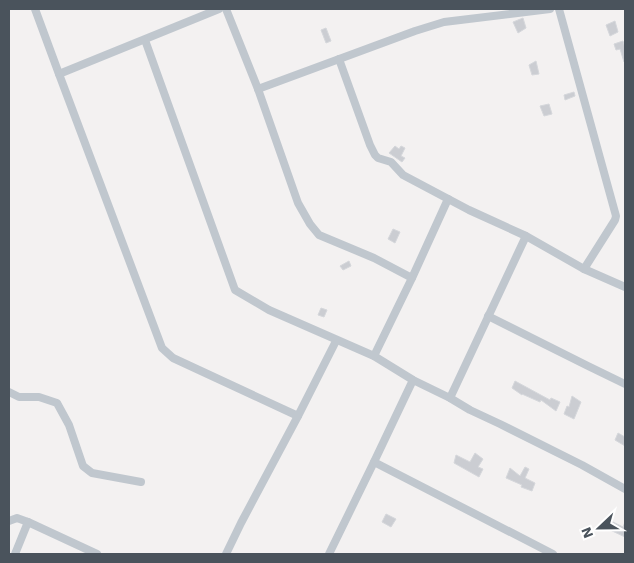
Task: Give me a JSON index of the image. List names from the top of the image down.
{
  "north": "left"
}
